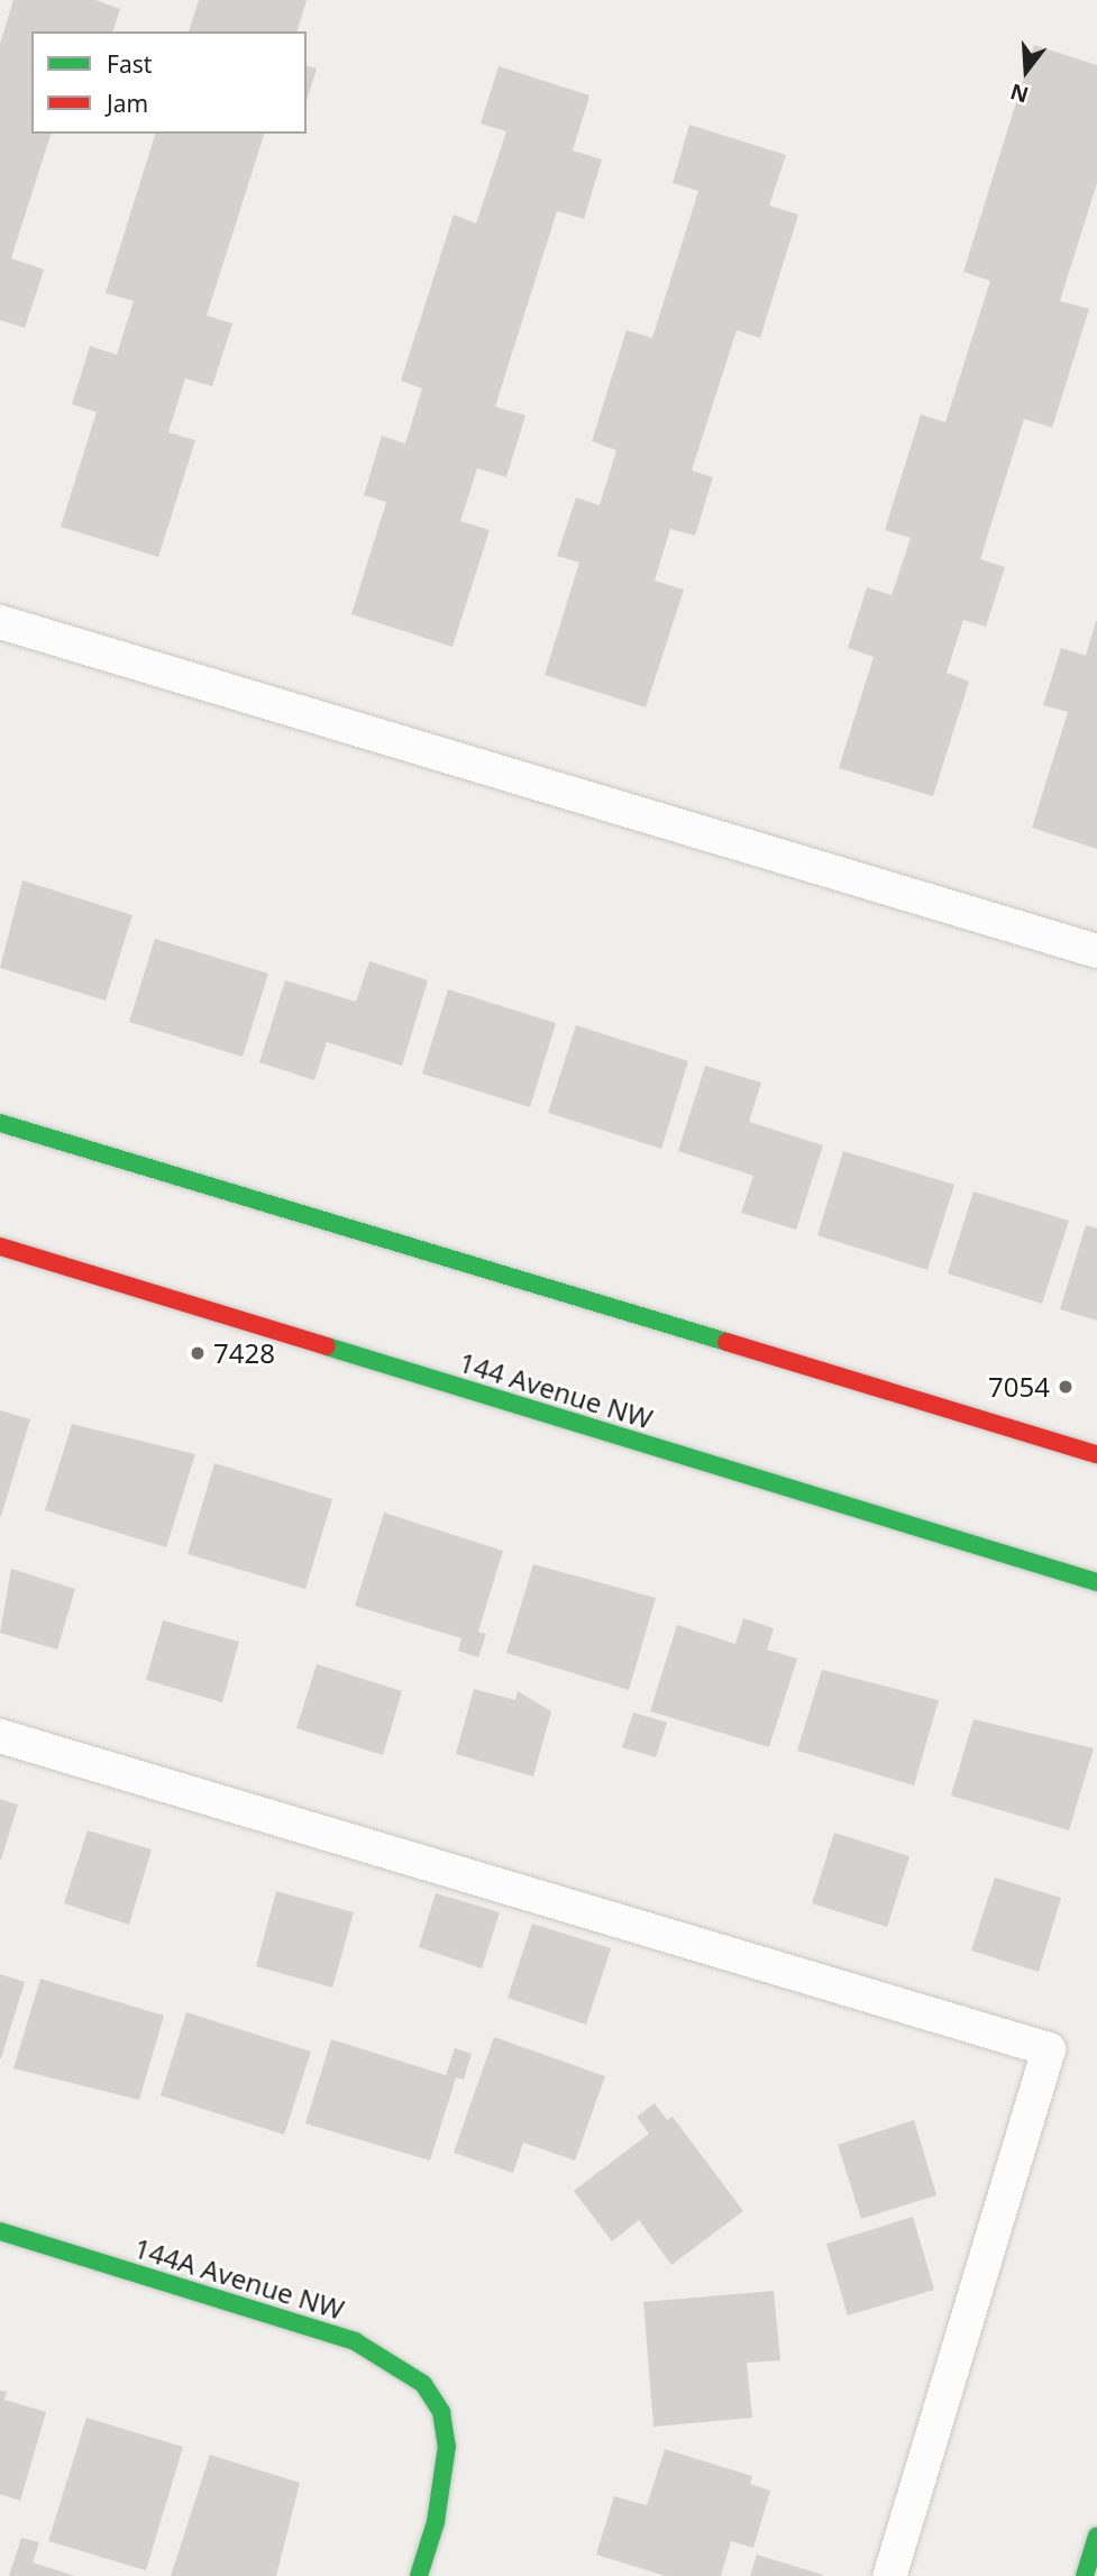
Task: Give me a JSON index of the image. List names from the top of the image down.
{
  "streets": {
    "street": ["144 Avenue NW", "144A Avenue NW"]
  },
  "places": ["7428", "7054"],
  "legend": ["Fast", "Jam"],
  "north": "bottom"
}
